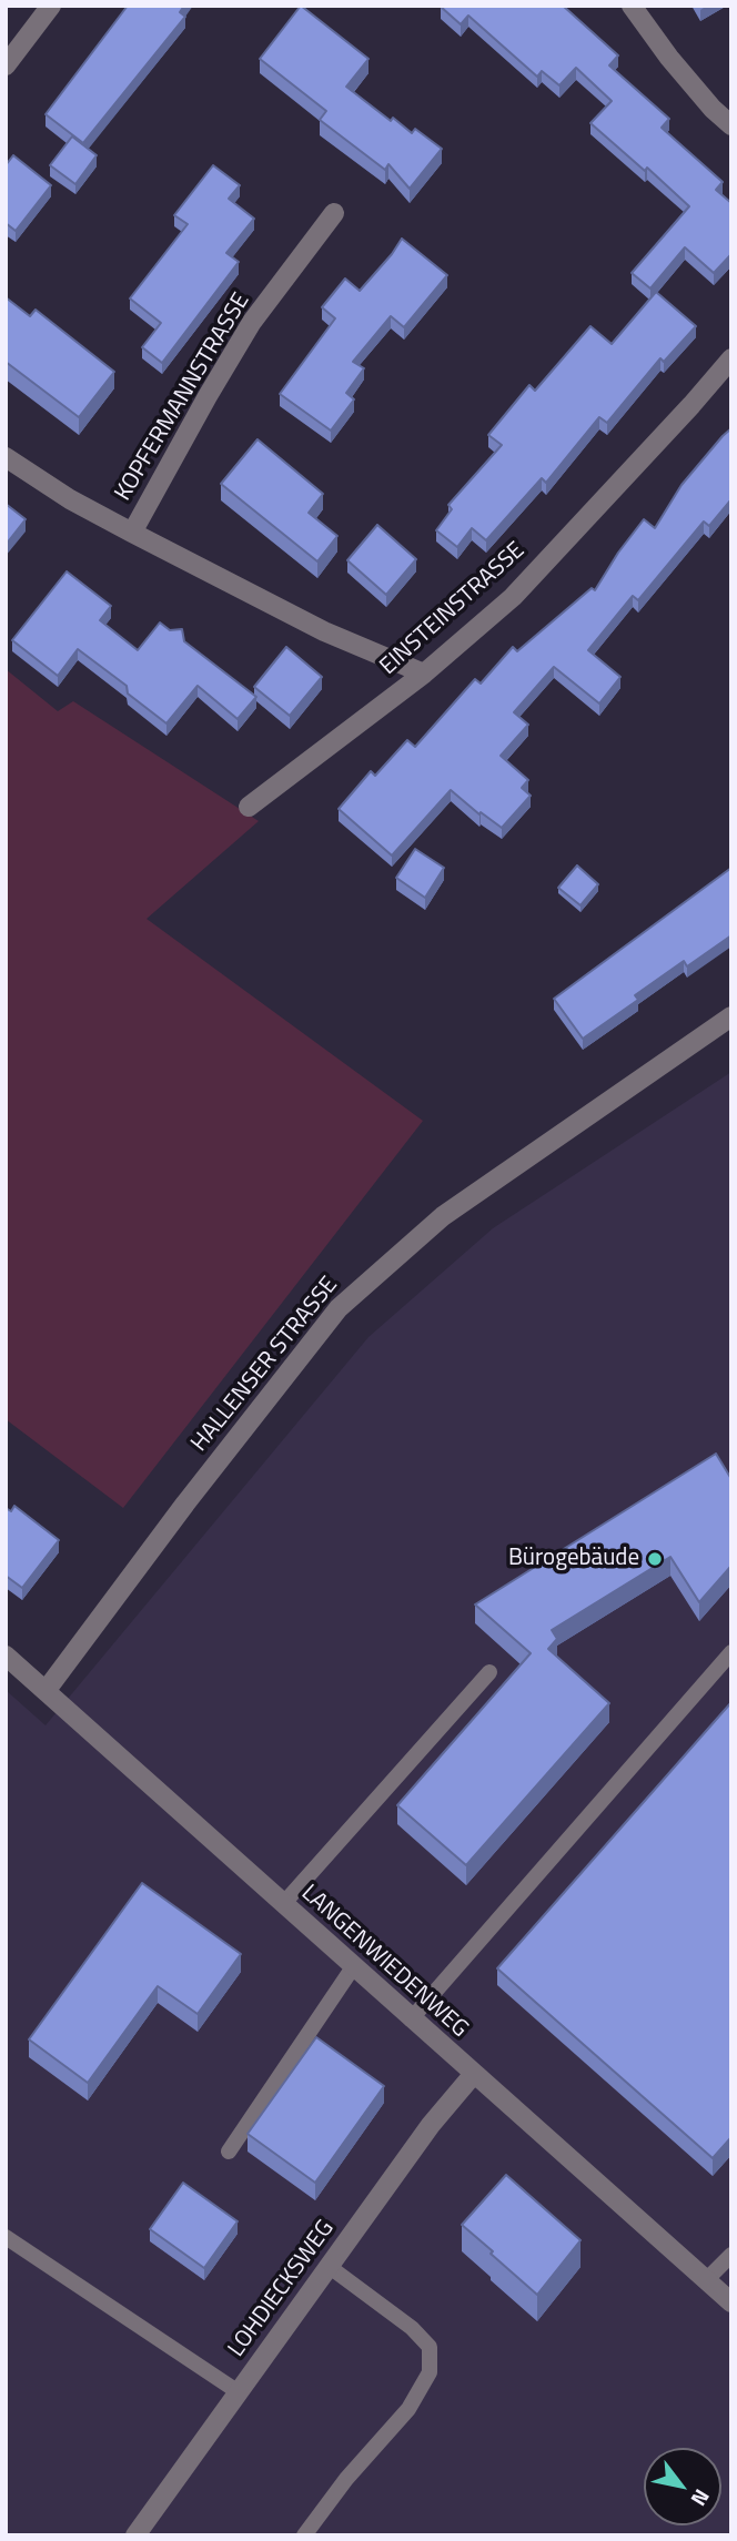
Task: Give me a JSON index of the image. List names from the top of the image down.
{
  "streets": {
    "street": [
      "KOPFERMANNSTRASSE",
      "EINSTEINSTRASSE",
      "HALLENSER STRASSE",
      "LANGENWIEDENWEG",
      "LOHDIECKSWEG"
    ]
  },
  "crossings": [
    ["KOPFERMANNSTRASSE", "EINSTEINSTRASSE"],
    ["HALLENSER STRASSE", "LANGENWIEDENWEG"],
    ["LANGENWIEDENWEG", "LOHDIECKSWEG"]
  ],
  "places": ["Bürogebäude"],
  "north": "bottom right"
}
